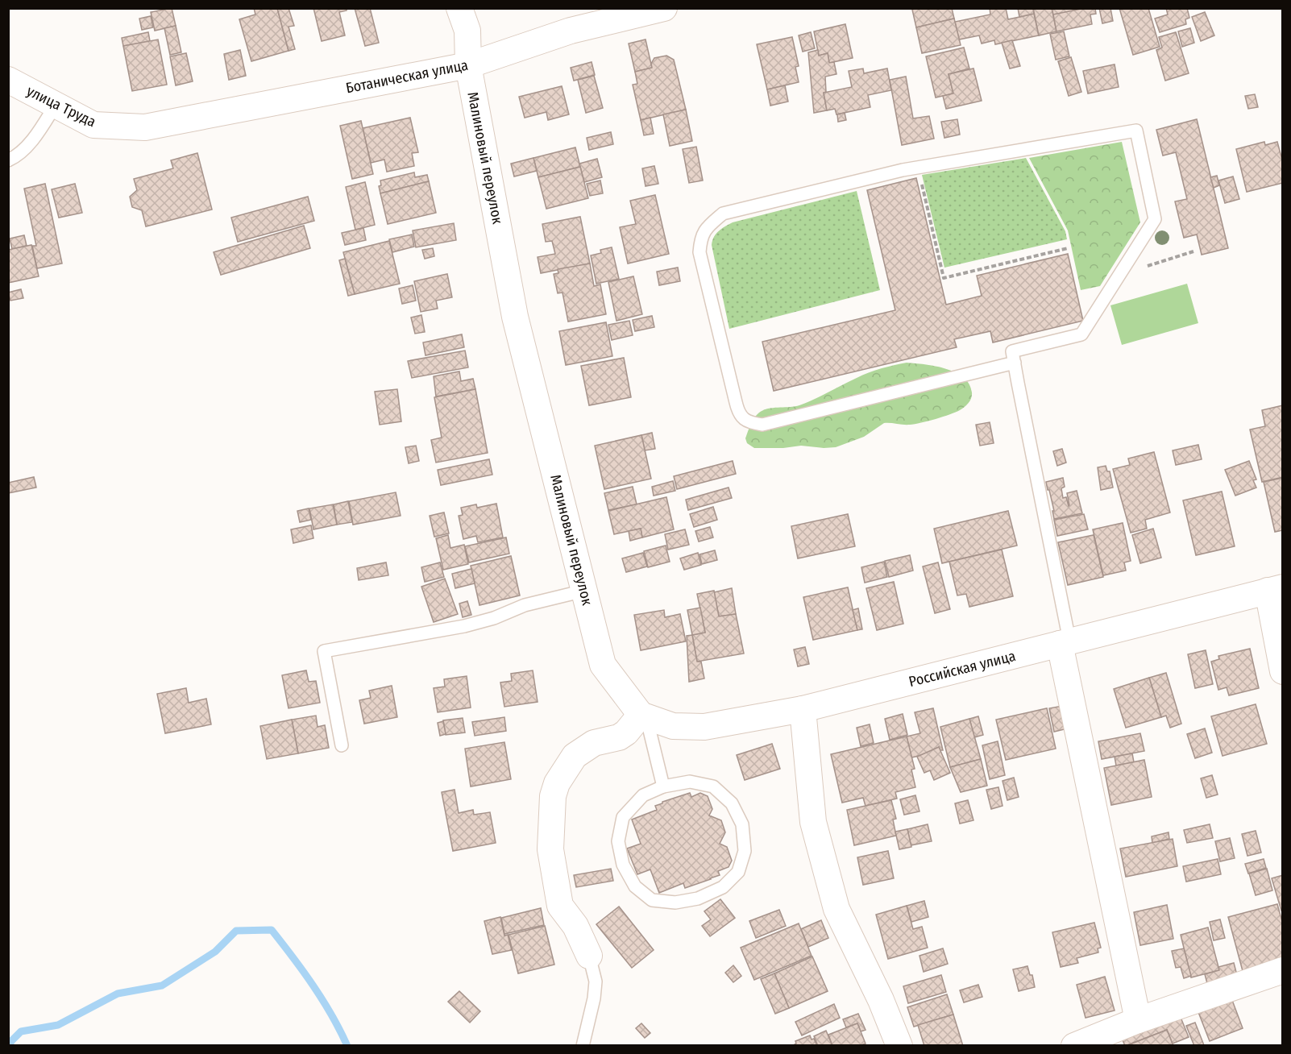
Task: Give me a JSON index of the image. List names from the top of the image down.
{
  "streets": {
    "street": [
      "Ботаническая улица",
      "улица Труда",
      "Малиновый переулок",
      "Российская улица"
    ]
  },
  "crossings": [
    ["Ботаническая улица", "улица Труда"],
    ["Ботаническая улица", "Малиновый переулок"],
    ["Малиновый переулок", "Российская улица"]
  ]
}
